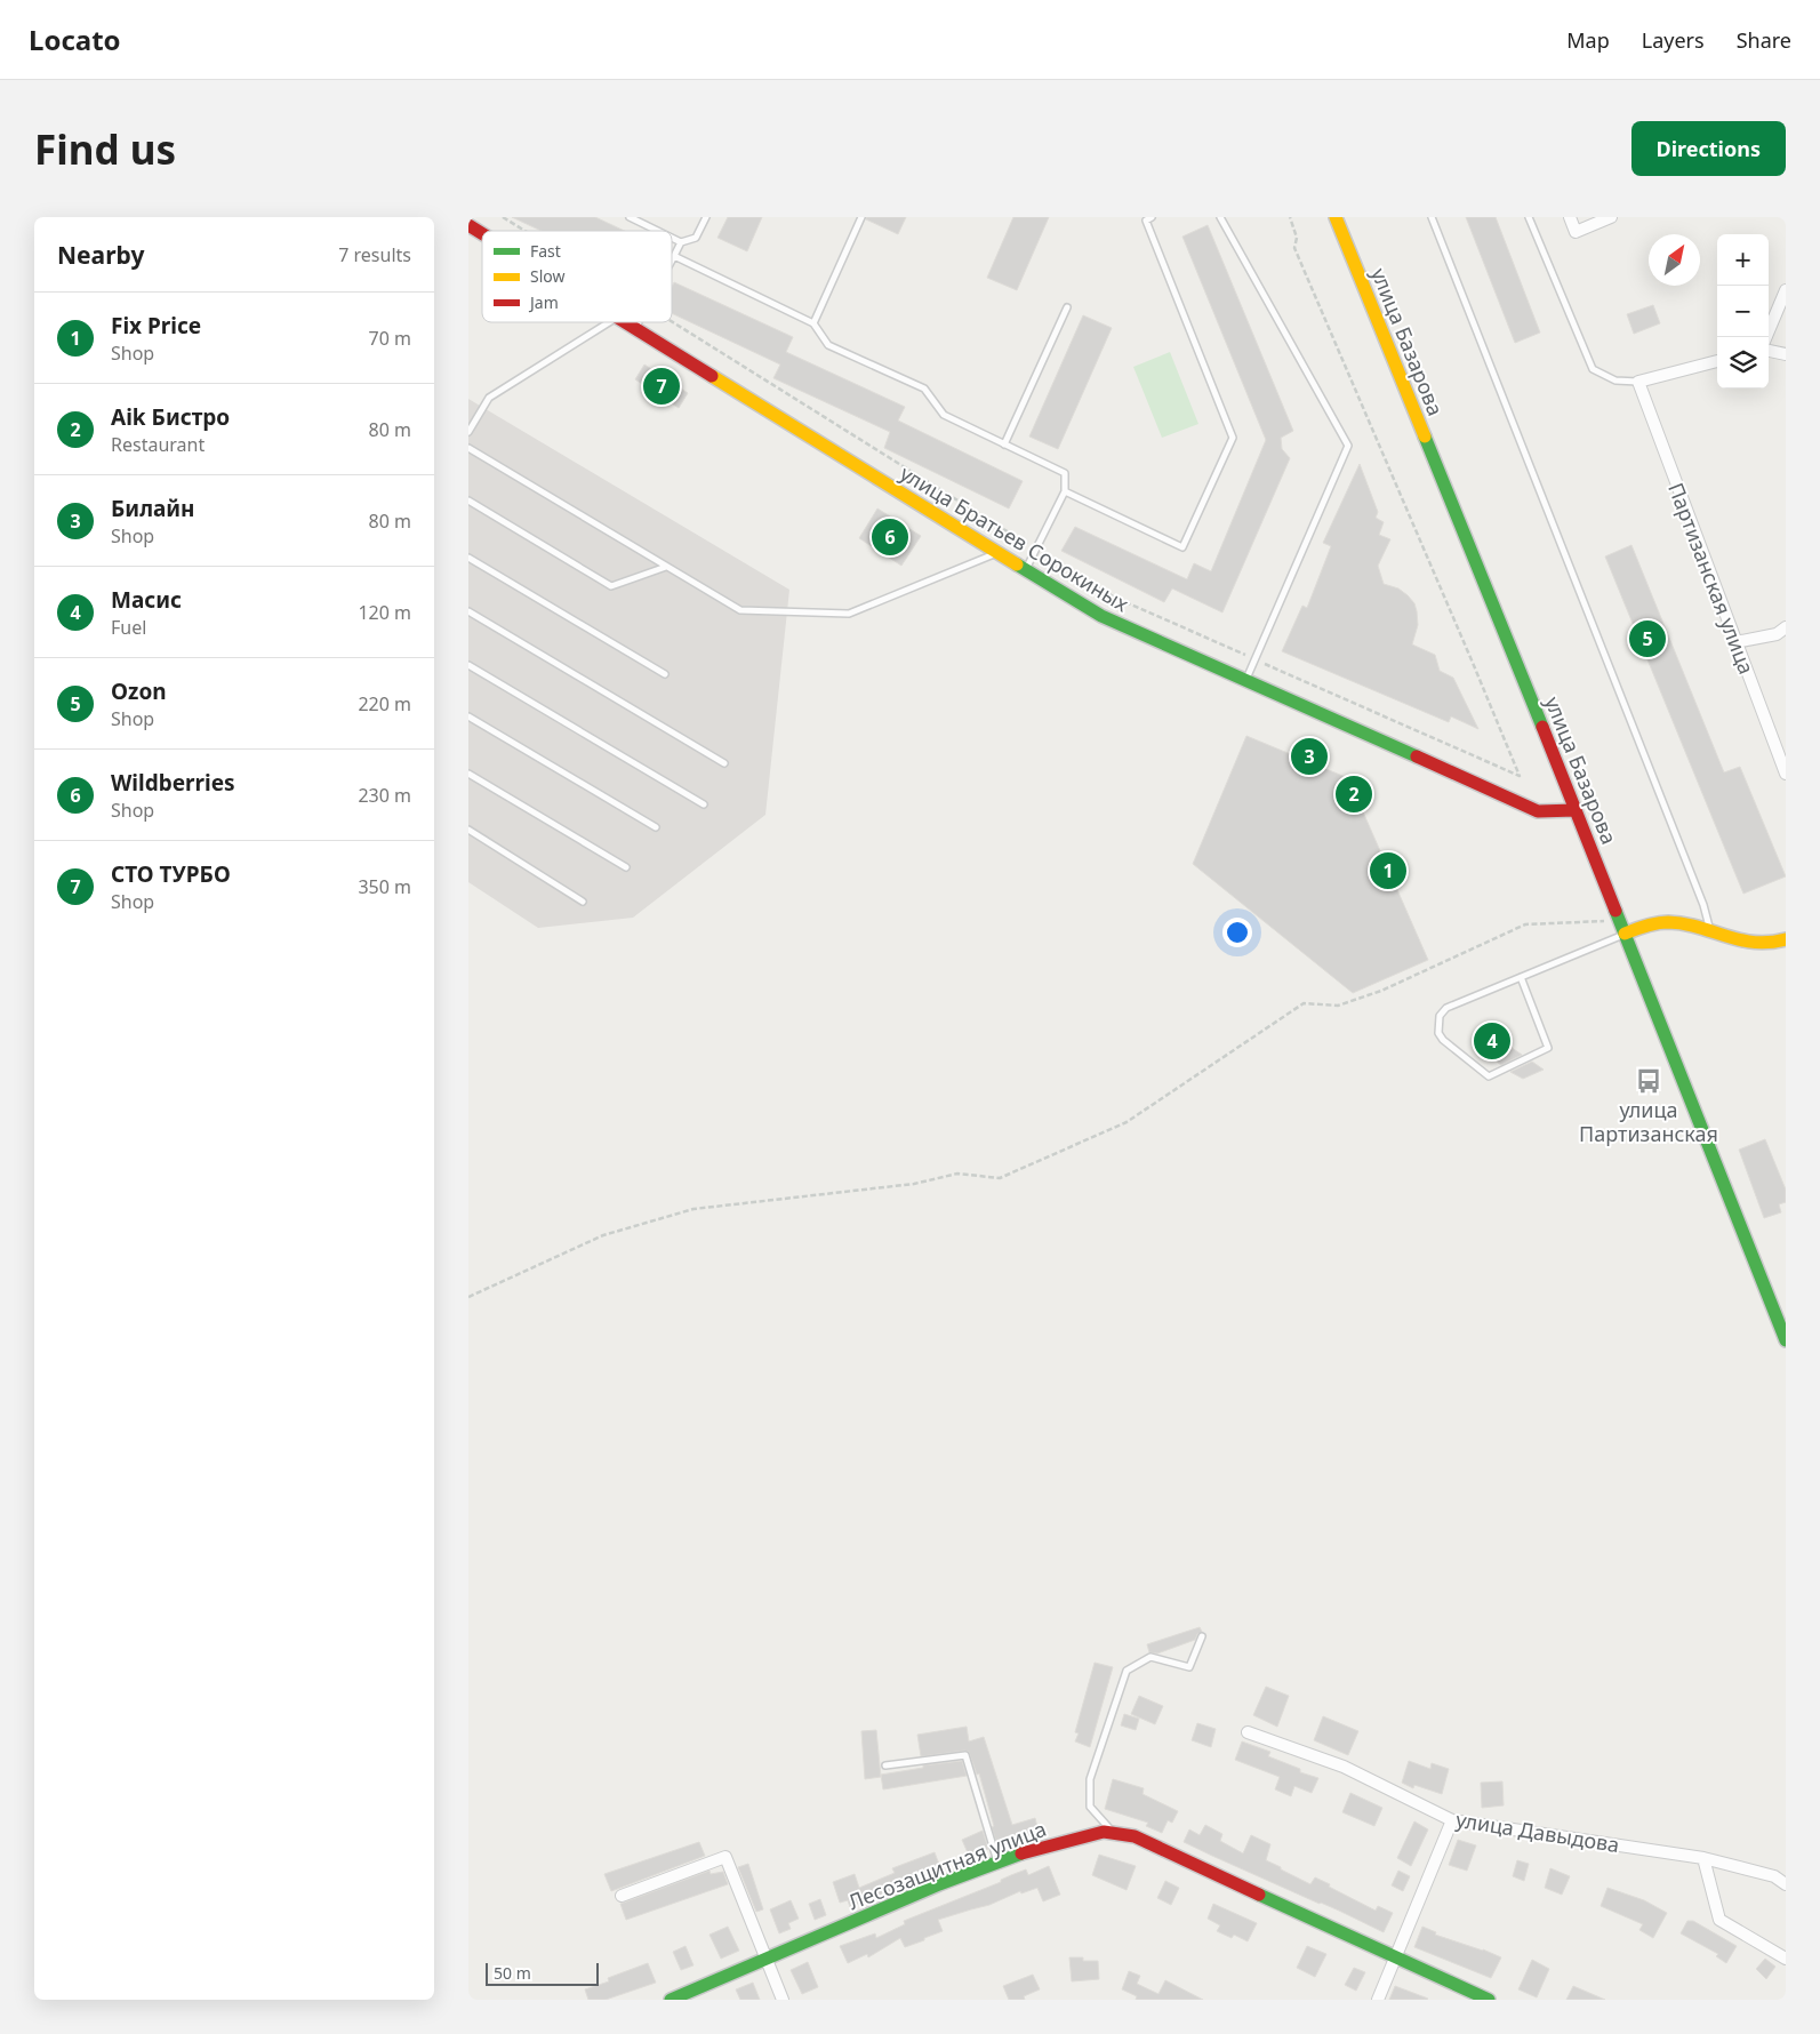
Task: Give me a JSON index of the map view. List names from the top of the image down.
{
  "streets": {
    "street": [
      "улица Базарова",
      "улица Братьев Сорокиных",
      "Партизанская улица",
      "улица Давыдова",
      "Лесозащитная улица"
    ]
  },
  "crossings": [
    ["улица Базарова", "улица Братьев Сорокиных"]
  ],
  "places": {
    "bus stop": ["улица Партизанская"]
  },
  "legend": ["Fast", "Slow", "Jam"],
  "scale_bar": "50 m",
  "north": "top right",
  "page": {
    "header": "Locato",
    "nav": ["Map", "Layers", "Share"],
    "buttons": "Directions",
    "title": "Find us",
    "heading": ["Nearby", "7 results"],
    "map_buttons": ["+", "−"],
    "list": [
      {
        "mark": "1",
        "name": "Fix Price",
        "note": "Shop",
        "value": "70 m"
      },
      {
        "mark": "2",
        "name": "Aik Бистро",
        "note": "Restaurant",
        "value": "80 m"
      },
      {
        "mark": "3",
        "name": "Билайн",
        "note": "Shop",
        "value": "80 m"
      },
      {
        "mark": "4",
        "name": "Масис",
        "note": "Fuel",
        "value": "120 m"
      },
      {
        "mark": "5",
        "name": "Ozon",
        "note": "Shop",
        "value": "220 m"
      },
      {
        "mark": "6",
        "name": "Wildberries",
        "note": "Shop",
        "value": "230 m"
      },
      {
        "mark": "7",
        "name": "СТО ТУРБО",
        "note": "Shop",
        "value": "350 m"
      }
    ],
    "pins": [
      "7",
      "6",
      "5",
      "3",
      "2",
      "1",
      "4"
    ],
    "scale": "50 m"
  }
}
